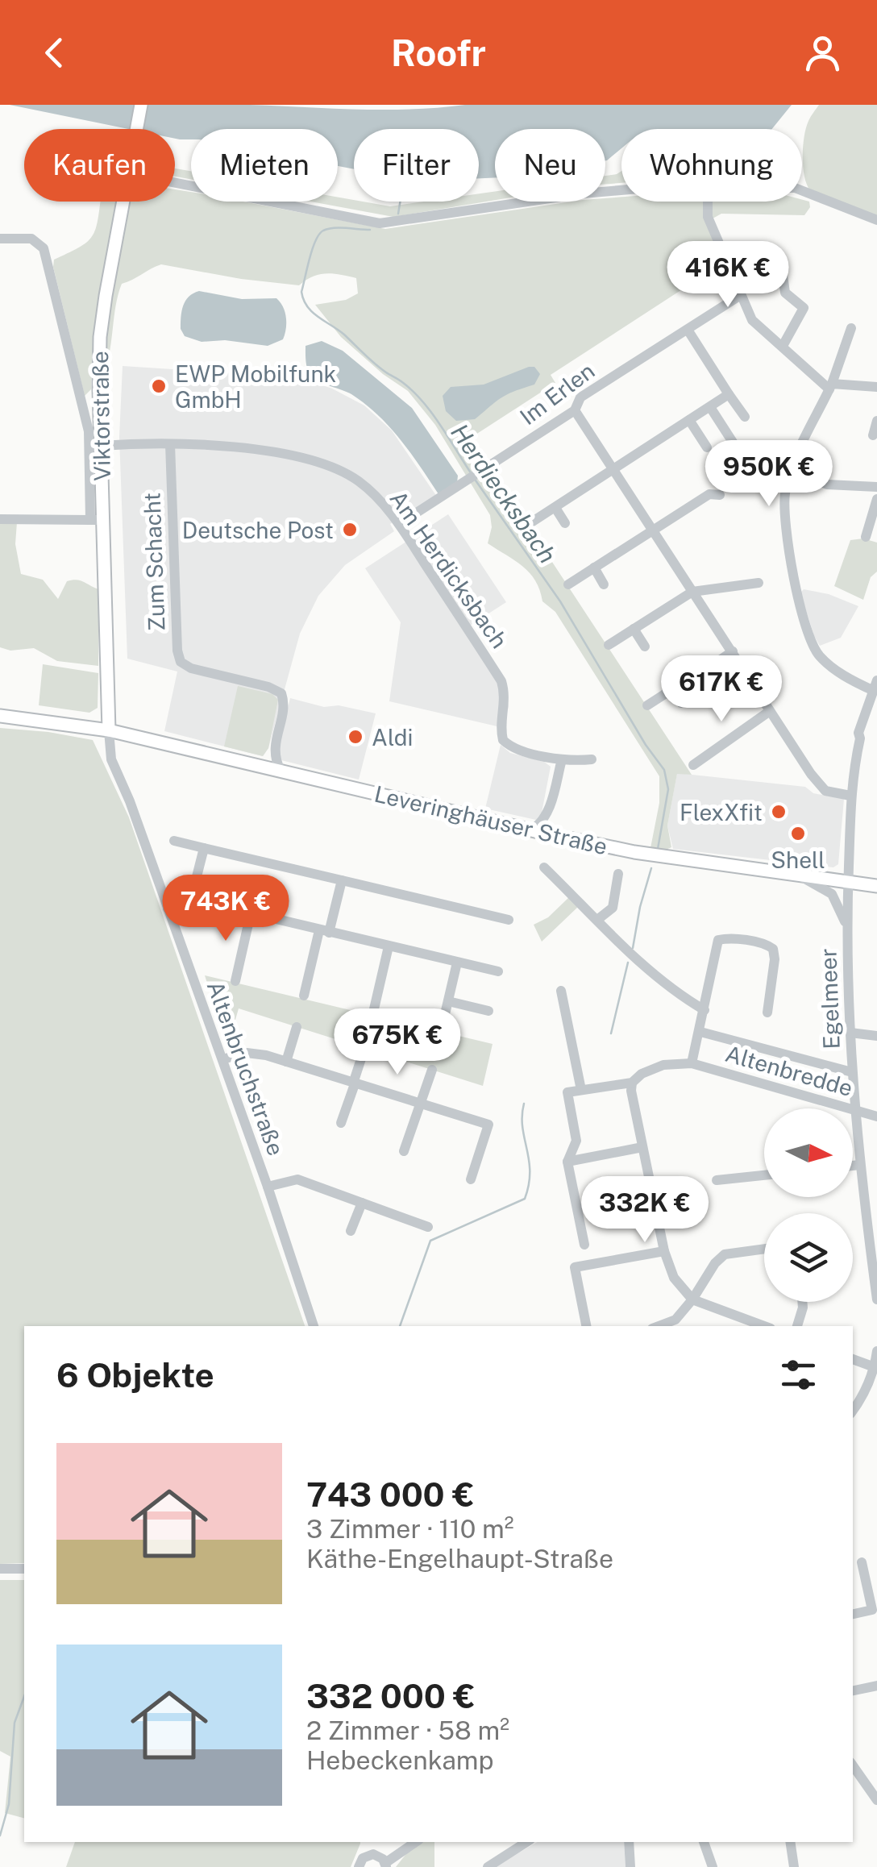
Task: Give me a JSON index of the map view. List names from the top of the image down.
{
  "streets": {
    "main road": ["Viktorstraße", "Leveringhäuser Straße"],
    "street": [
      "Im Erlen",
      "Zum Schacht",
      "Am Herdicksbach",
      "Egelmeer",
      "Altenbruchstraße",
      "Altenbredde"
    ]
  },
  "crossings": [
    ["Im Erlen", "Am Herdicksbach"],
    ["Viktorstraße", "Am Herdicksbach"],
    ["Viktorstraße", "Leveringhäuser Straße"],
    ["Viktorstraße", "Altenbruchstraße"],
    ["Zum Schacht", "Am Herdicksbach"],
    ["Zum Schacht", "Leveringhäuser Straße"],
    ["Leveringhäuser Straße", "Egelmeer"],
    ["Leveringhäuser Straße", "Altenbruchstraße"],
    ["Egelmeer", "Altenbredde"]
  ],
  "water": ["Herdiecksbach"],
  "places": [
    "EWP Mobilfunk GmbH",
    "Deutsche Post",
    "Aldi",
    "FlexXfit",
    "Shell"
  ],
  "north": "right",
  "page": {
    "header": "Roofr",
    "chip": [
      "Kaufen",
      "Mieten",
      "Filter",
      "Neu",
      "Wohnung"
    ],
    "price": [
      "416K €",
      "950K €",
      "617K €",
      "743K €",
      "675K €",
      "332K €"
    ],
    "heading": "6 Objekte",
    "list": [
      {
        "name": "743 000 €",
        "note": "3 Zimmer · 110 m² · Käthe-Engelhaupt-Straße"
      },
      {
        "name": "332 000 €",
        "note": "2 Zimmer · 58 m² · Hebeckenkamp"
      }
    ]
  }
}
